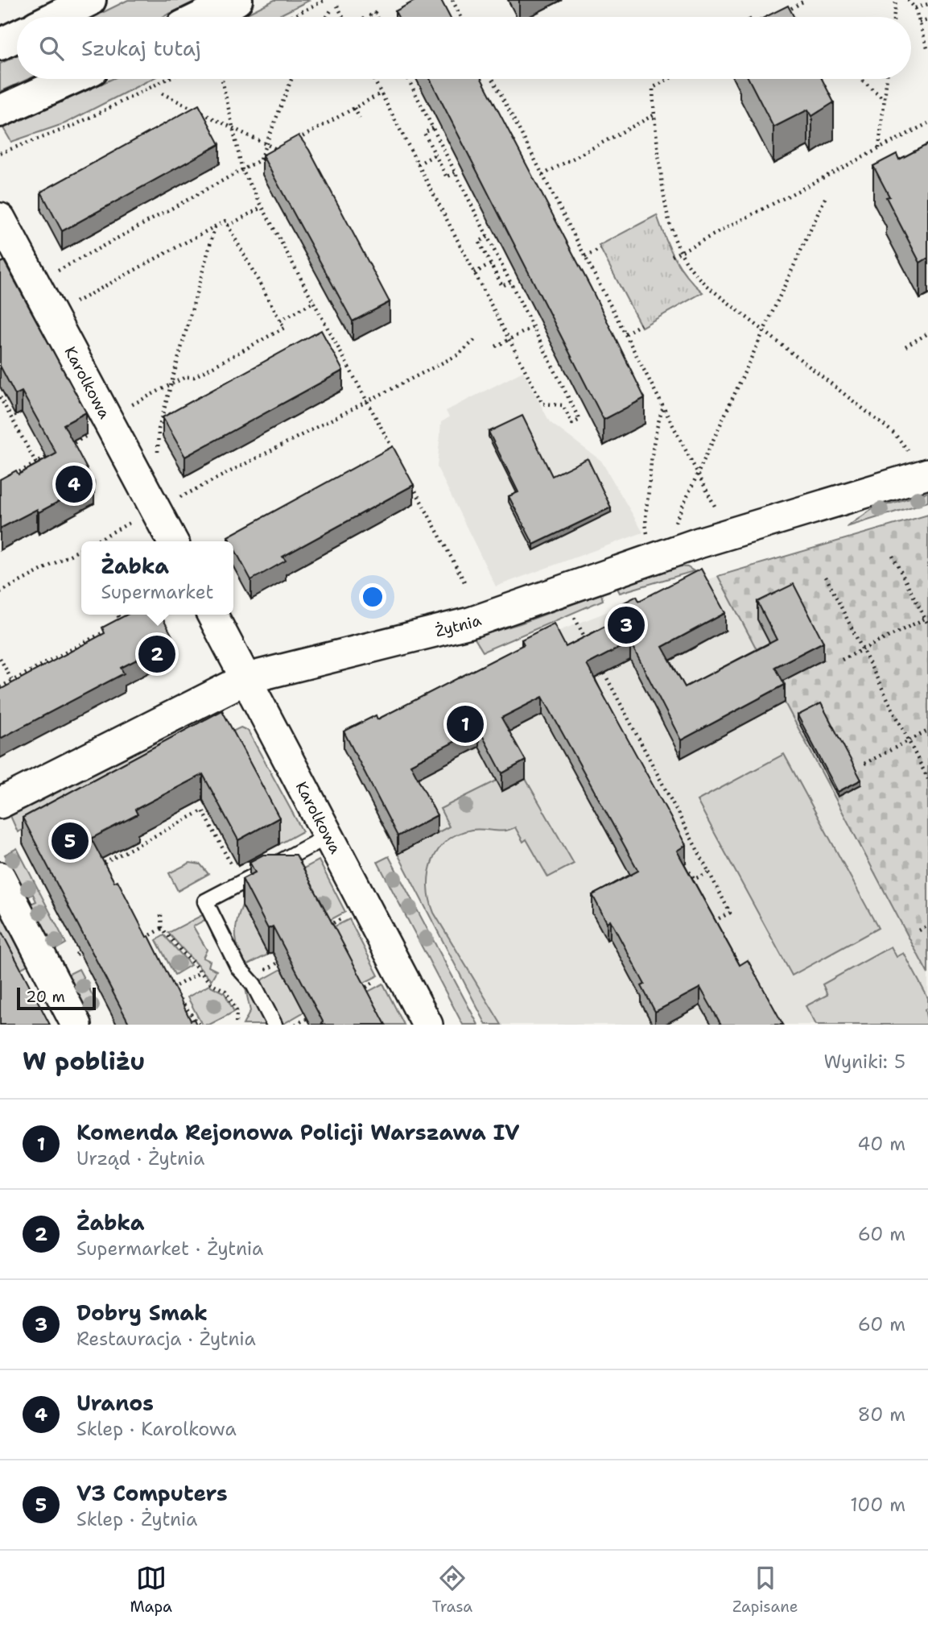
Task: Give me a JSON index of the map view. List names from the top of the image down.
{
  "streets": {
    "street": ["Karolkowa", "Żytnia"]
  },
  "crossings": [
    ["Karolkowa", "Żytnia"]
  ],
  "scale_bar": "20 m",
  "page": {
    "search": "Szukaj tutaj",
    "pins": [
      "4",
      "3",
      "2",
      "1",
      "5"
    ],
    "popup": ["Żabka", "Supermarket"],
    "scale": "20 m",
    "heading": ["W pobliżu", "Wyniki: 5"],
    "list": [
      {
        "mark": "1",
        "name": "Komenda Rejonowa Policji Warszawa IV",
        "note": "Urząd · Żytnia",
        "value": "40 m"
      },
      {
        "mark": "2",
        "name": "Żabka",
        "note": "Supermarket · Żytnia",
        "value": "60 m"
      },
      {
        "mark": "3",
        "name": "Dobry Smak",
        "note": "Restauracja · Żytnia",
        "value": "60 m"
      },
      {
        "mark": "4",
        "name": "Uranos",
        "note": "Sklep · Karolkowa",
        "value": "80 m"
      },
      {
        "mark": "5",
        "name": "V3 Computers",
        "note": "Sklep · Żytnia",
        "value": "100 m"
      }
    ],
    "nav": ["Mapa", "Trasa", "Zapisane"]
  }
}
